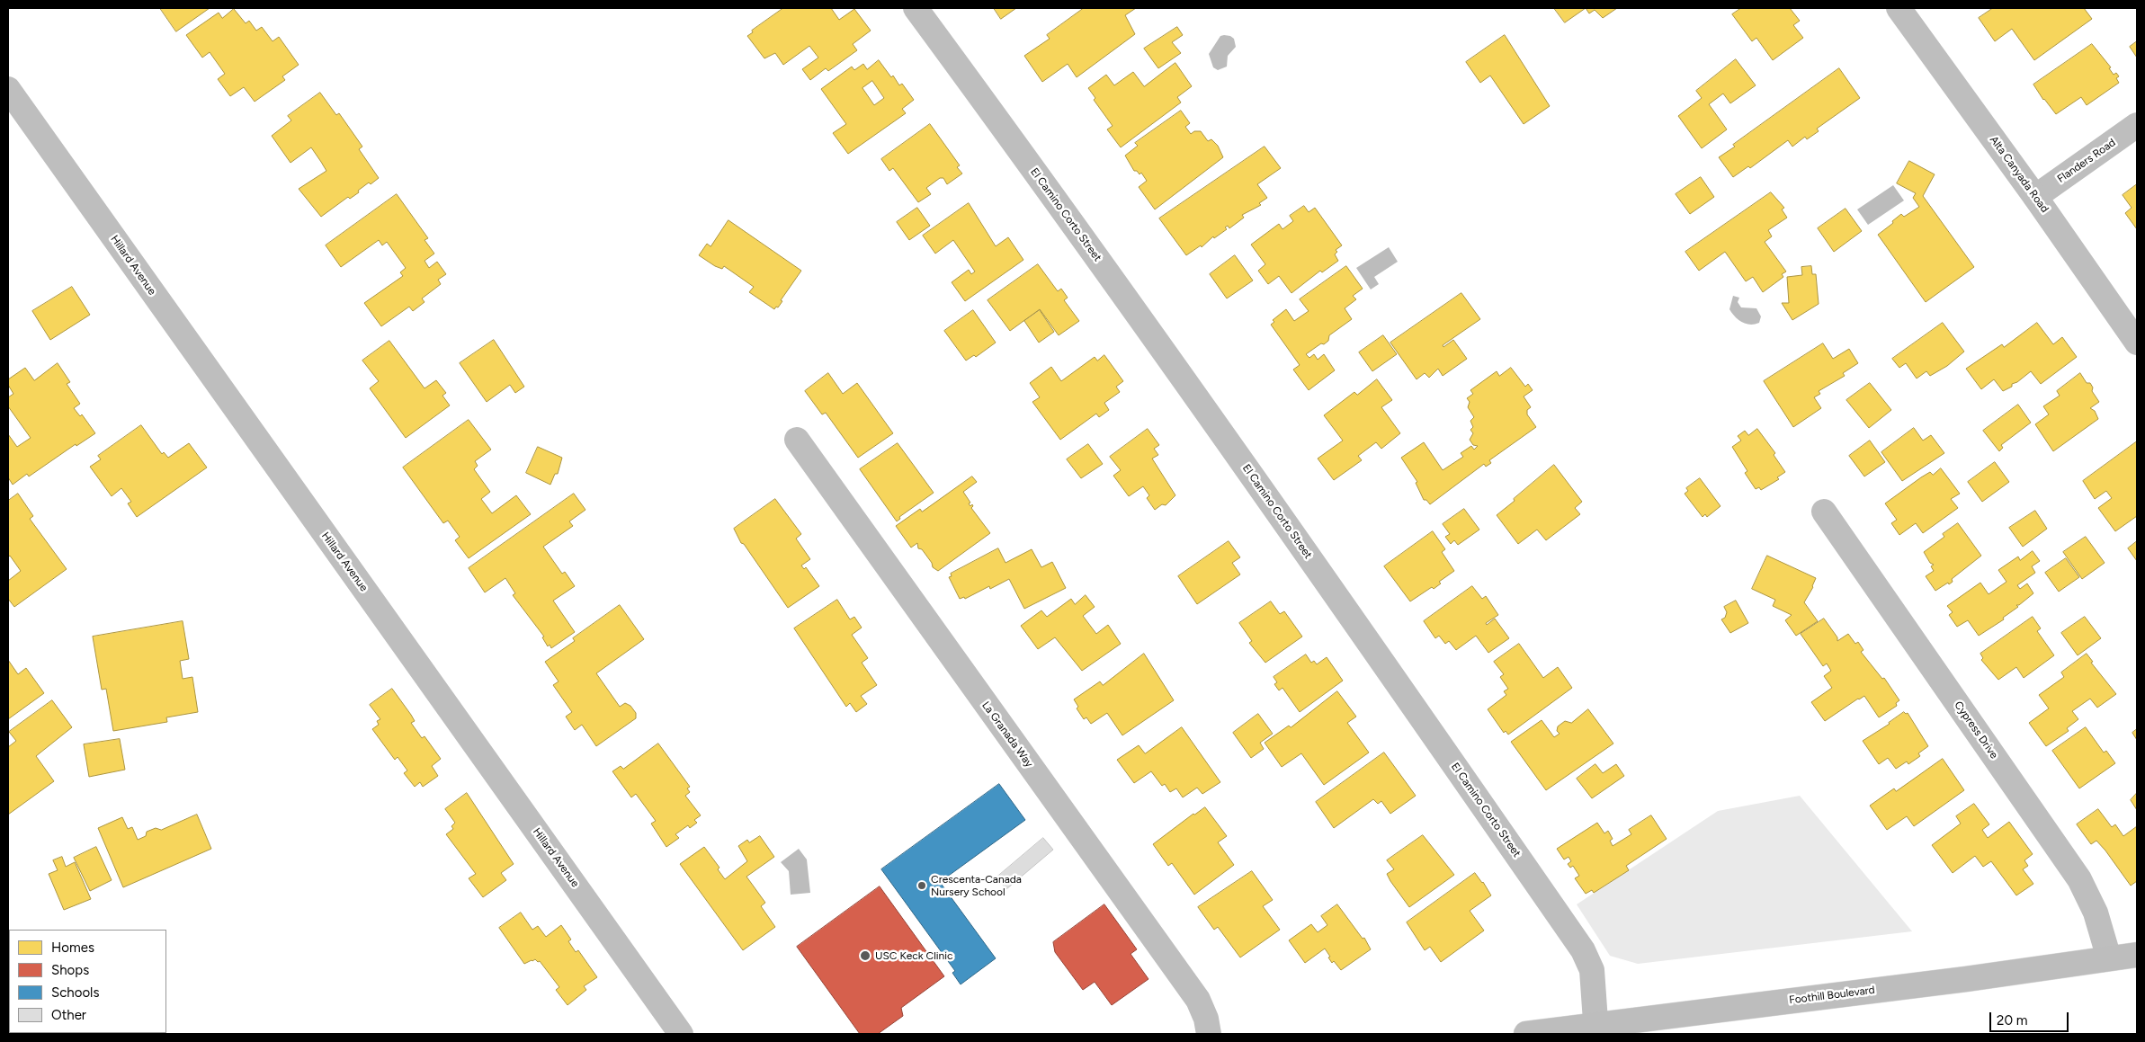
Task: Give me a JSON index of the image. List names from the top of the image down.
{
  "streets": {
    "main road": ["Foothill Boulevard"],
    "street": [
      "Flanders Road",
      "Alta Canyada Road",
      "El Camino Corto Street",
      "Hillard Avenue",
      "Cypress Drive",
      "La Granada Way"
    ]
  },
  "crossings": [
    ["Flanders Road", "Alta Canyada Road"],
    ["El Camino Corto Street", "Foothill Boulevard"],
    ["Cypress Drive", "Foothill Boulevard"]
  ],
  "places": ["Crescenta-Canada Nursery School", "USC Keck Clinic"],
  "legend": [
    "Homes",
    "Shops",
    "Schools",
    "Other"
  ],
  "scale_bar": "20 m"
}
